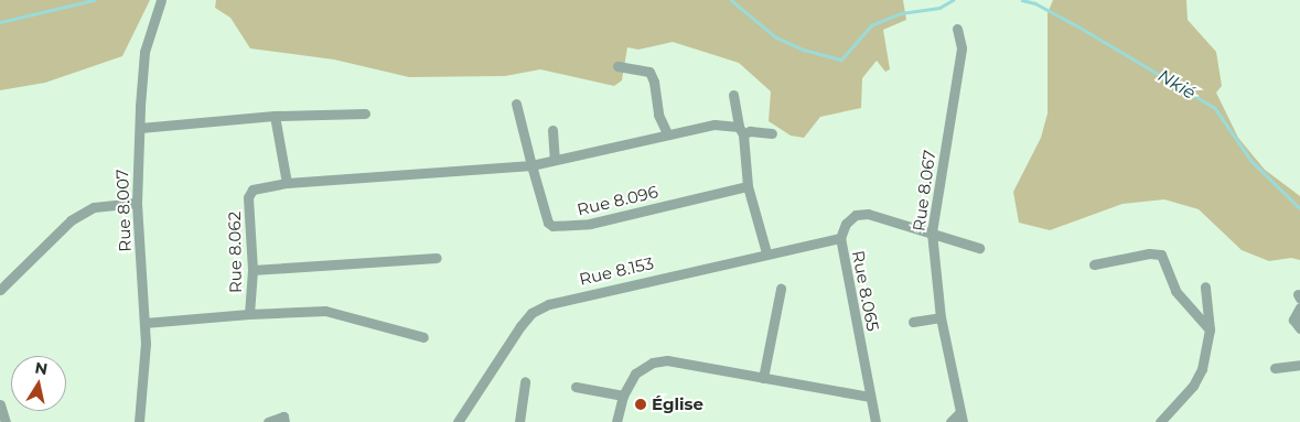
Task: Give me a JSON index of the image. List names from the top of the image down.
{
  "streets": {
    "street": [
      "Rue 8.067",
      "Rue 8.096",
      "Rue 8.007",
      "Rue 8.062",
      "Rue 8.153",
      "Rue 8.065"
    ]
  },
  "crossings": [
    ["Rue 8.067", "Rue 8.065"],
    ["Rue 8.096", "Rue 8.062"],
    ["Rue 8.007", "Rue 8.062"],
    ["Rue 8.153", "Rue 8.065"]
  ],
  "water": ["Nkié"],
  "places": ["Église"],
  "north": "top"
}
